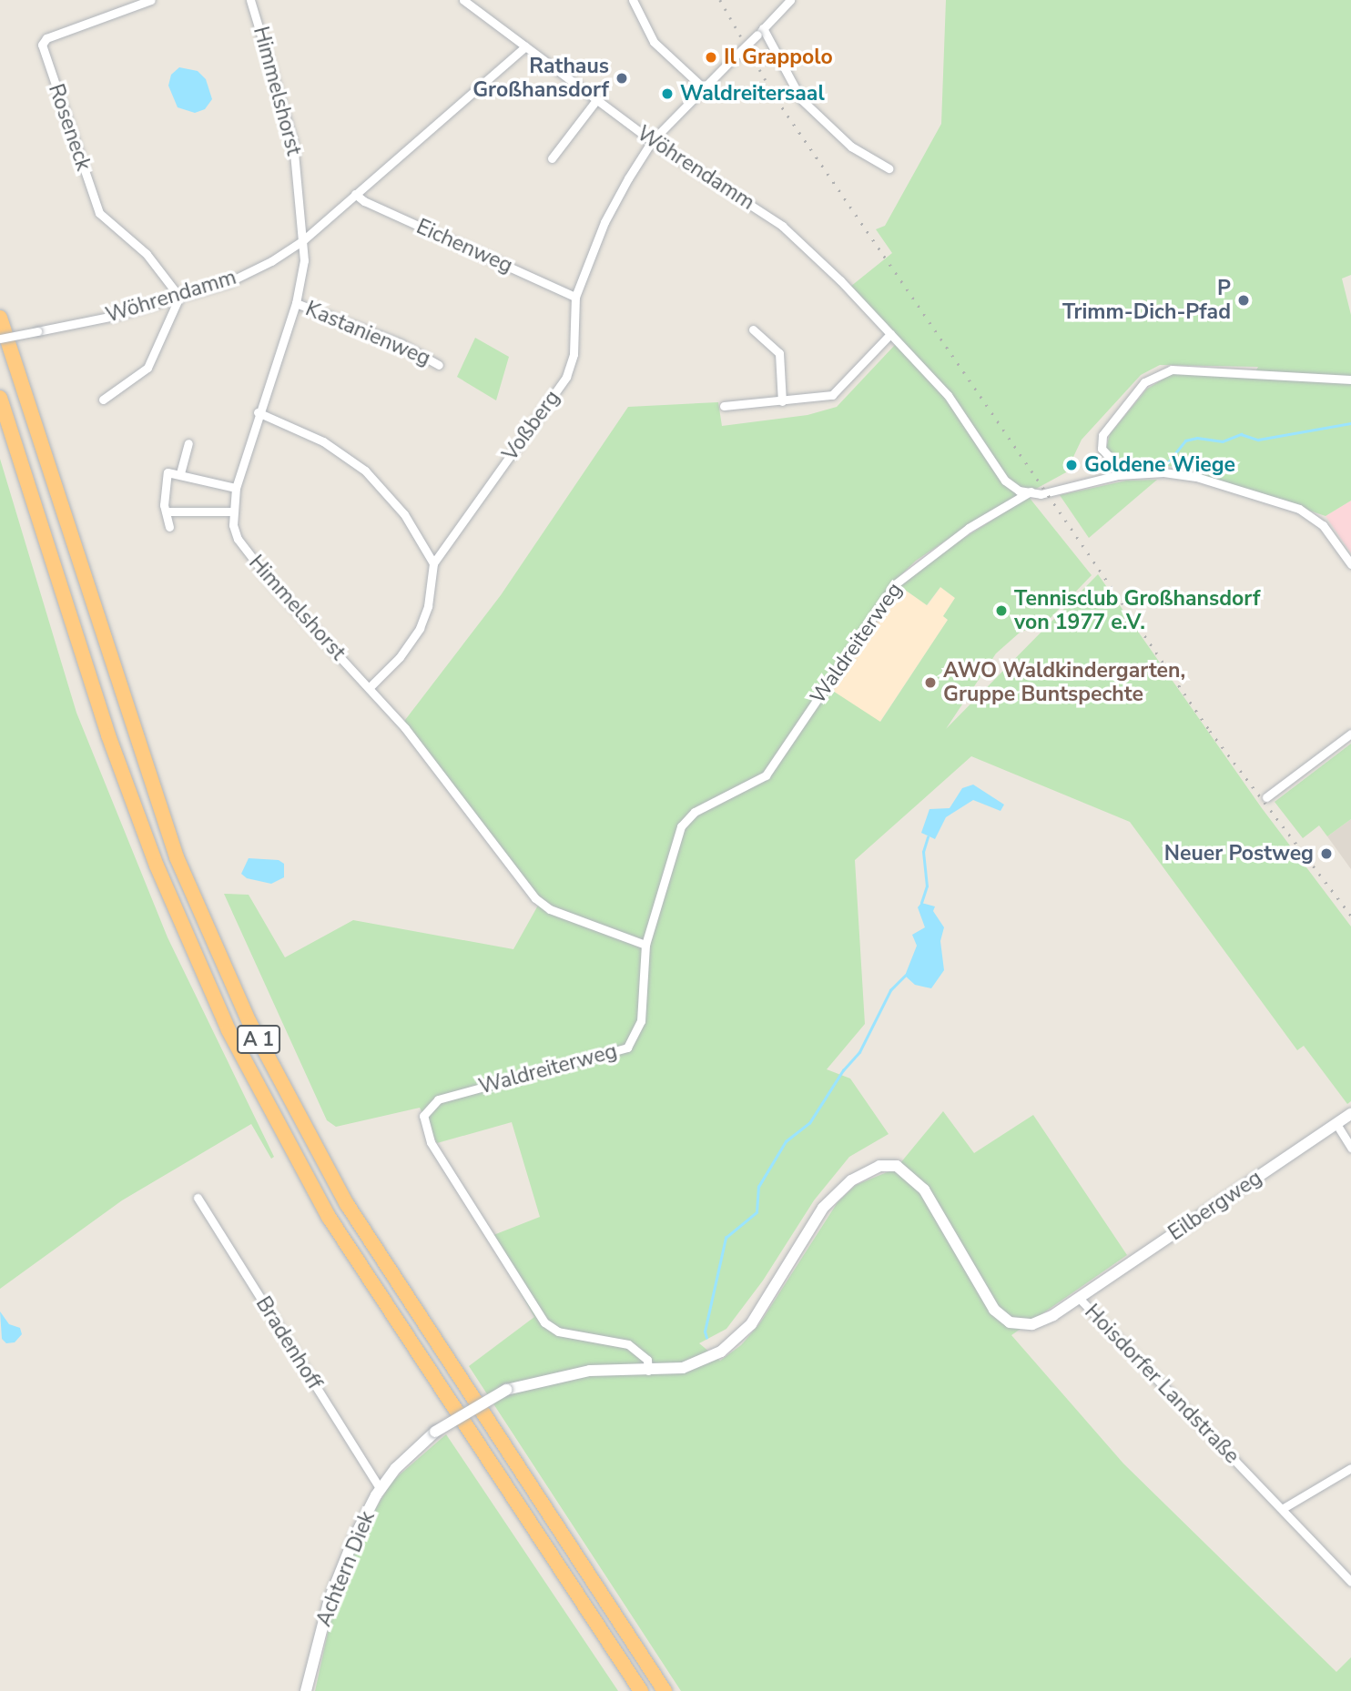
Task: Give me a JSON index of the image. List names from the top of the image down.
{
  "streets": {
    "highway": ["A 1"],
    "main road": ["Eilbergweg", "Hoisdorfer Landstraße", "Achtern Diek"],
    "street": [
      "Himmelshorst",
      "Roseneck",
      "Wöhrendamm",
      "Eichenweg",
      "Kastanienweg",
      "Voßberg",
      "Waldreiterweg",
      "Bradenhoff"
    ]
  },
  "crossings": [
    ["Himmelshorst", "Wöhrendamm"],
    ["Himmelshorst", "Kastanienweg"],
    ["Himmelshorst", "Voßberg"],
    ["Himmelshorst", "Waldreiterweg"],
    ["Roseneck", "Wöhrendamm"],
    ["Wöhrendamm", "Eichenweg"],
    ["Wöhrendamm", "Voßberg"],
    ["Wöhrendamm", "Waldreiterweg"],
    ["Eichenweg", "Voßberg"],
    ["Waldreiterweg", "Hoisdorfer Landstraße"],
    ["Eilbergweg", "Hoisdorfer Landstraße"],
    ["Bradenhoff", "Achtern Diek"],
    ["Hoisdorfer Landstraße", "Achtern Diek"]
  ],
  "places": [
    "Il Grappolo",
    "Rathaus Großhansdorf",
    "Waldreitersaal",
    "P Trimm-Dich-Pfad",
    "Goldene Wiege",
    "Tennisclub Großhansdorf von 1977 e.V.",
    "AWO Waldkindergarten, Gruppe Buntspechte",
    "Neuer Postweg"
  ]
}
